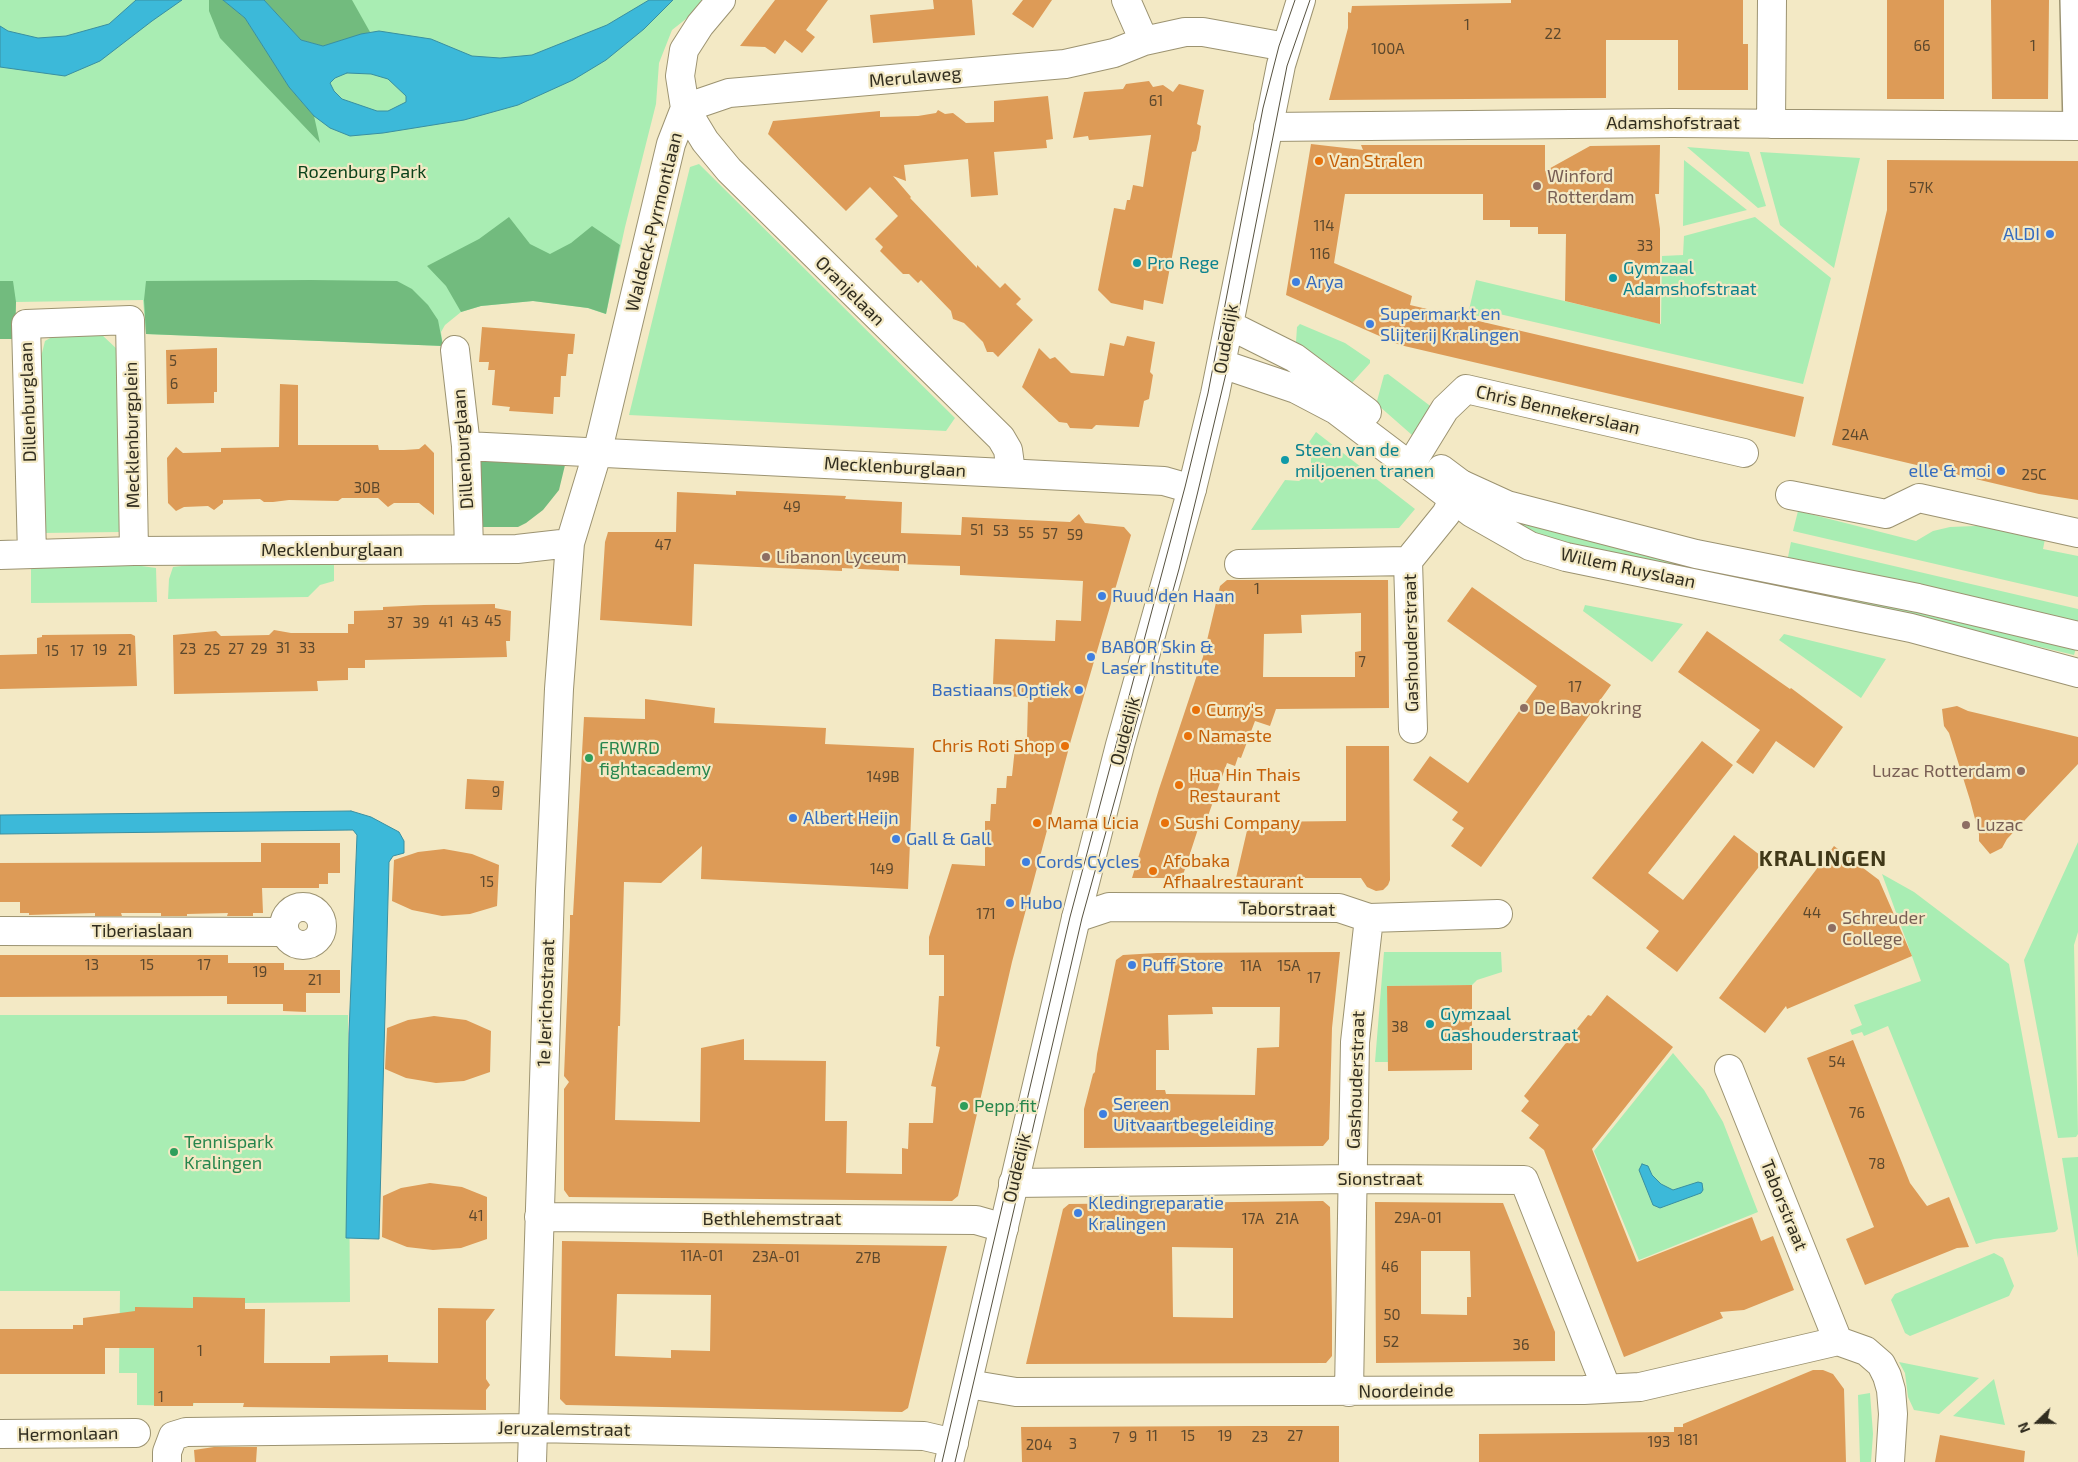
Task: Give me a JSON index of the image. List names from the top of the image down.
{
  "streets": {
    "street": [
      "Merulaweg",
      "Adamshofstraat",
      "Waldeck-Pyrmontlaan",
      "Oranjelaan",
      "Oudedijk",
      "Dillenburglaan",
      "Chris Bennekerslaan",
      "Mecklenburgplein",
      "Mecklenburglaan",
      "Willem Ruyslaan",
      "Gashouderstraat",
      "Taborstraat",
      "Tiberiaslaan",
      "1e Jerichostraat",
      "Sionstraat",
      "Bethlehemstraat",
      "Noordeinde",
      "Jeruzalemstraat",
      "Hermonlaan"
    ]
  },
  "crossings": [
    ["Merulaweg", "Waldeck-Pyrmontlaan"],
    ["Merulaweg", "Oranjelaan"],
    ["Merulaweg", "Oudedijk"],
    ["Adamshofstraat", "Oudedijk"],
    ["Waldeck-Pyrmontlaan", "Oranjelaan"],
    ["Waldeck-Pyrmontlaan", "Mecklenburglaan"],
    ["Oranjelaan", "Mecklenburglaan"],
    ["Oudedijk", "Mecklenburglaan"],
    ["Oudedijk", "Willem Ruyslaan"],
    ["Oudedijk", "Taborstraat"],
    ["Oudedijk", "Sionstraat"],
    ["Oudedijk", "Bethlehemstraat"],
    ["Oudedijk", "Noordeinde"],
    ["Oudedijk", "Jeruzalemstraat"],
    ["Dillenburglaan", "Mecklenburgplein"],
    ["Dillenburglaan", "Mecklenburglaan"],
    ["Chris Bennekerslaan", "Willem Ruyslaan"],
    ["Mecklenburgplein", "Mecklenburglaan"],
    ["Mecklenburglaan", "1e Jerichostraat"],
    ["Willem Ruyslaan", "Gashouderstraat"],
    ["Gashouderstraat", "Taborstraat"],
    ["Gashouderstraat", "Sionstraat"],
    ["Gashouderstraat", "Noordeinde"],
    ["Taborstraat", "Noordeinde"],
    ["1e Jerichostraat", "Bethlehemstraat"],
    ["1e Jerichostraat", "Jeruzalemstraat"],
    ["Sionstraat", "Noordeinde"]
  ],
  "districts": ["KRALINGEN"],
  "parks": ["Rozenburg Park"],
  "places": [
    "Van Stralen",
    "Winford Rotterdam",
    "ALDI",
    "Pro Rege",
    "Gymzaal Adamshofstraat",
    "Arya",
    "Supermarkt en Slijterij Kralingen",
    "Steen van de miljoenen tranen",
    "elle & moi",
    "Libanon Lyceum",
    "Ruud den Haan",
    "BABOR Skin & Laser Institute",
    "Bastiaans Optiek",
    "De Bavokring",
    "Curry's",
    "Namaste",
    "Chris Roti Shop",
    "FRWRD fightacademy",
    "Luzac Rotterdam",
    "Hua Hin Thais Restaurant",
    "Albert Heijn",
    "Mama Licia",
    "Sushi Company",
    "Luzac",
    "Gall & Gall",
    "Cords Cycles",
    "Afobaka Afhaalrestaurant",
    "Hubo",
    "Schreuder College",
    "Puff Store",
    "Gymzaal Gashouderstraat",
    "Pepp.fit",
    "Sereen Uitvaartbegeleiding",
    "Tennispark Kralingen",
    "Kledingreparatie Kralingen"
  ],
  "house_numbers": [
    "1",
    "22",
    "66",
    "1",
    "100A",
    "61",
    "57K",
    "114",
    "33",
    "116",
    "5",
    "6",
    "24A",
    "25C",
    "30B",
    "49",
    "51",
    "53",
    "55",
    "57",
    "59",
    "47",
    "1",
    "45",
    "41",
    "43",
    "37",
    "39",
    "31",
    "33",
    "23",
    "27",
    "29",
    "19",
    "21",
    "25",
    "15",
    "17",
    "7",
    "17",
    "149B",
    "9",
    "149",
    "15",
    "44",
    "171",
    "13",
    "15",
    "17",
    "11A",
    "15A",
    "19",
    "17",
    "21",
    "38",
    "54",
    "76",
    "78",
    "41",
    "29A-01",
    "17A",
    "21A",
    "11A-01",
    "23A-01",
    "27B",
    "46",
    "50",
    "52",
    "36",
    "1",
    "1",
    "11",
    "15",
    "19",
    "27",
    "9",
    "23",
    "7",
    "181",
    "193",
    "3",
    "204"
  ],
  "north": "left"
}
